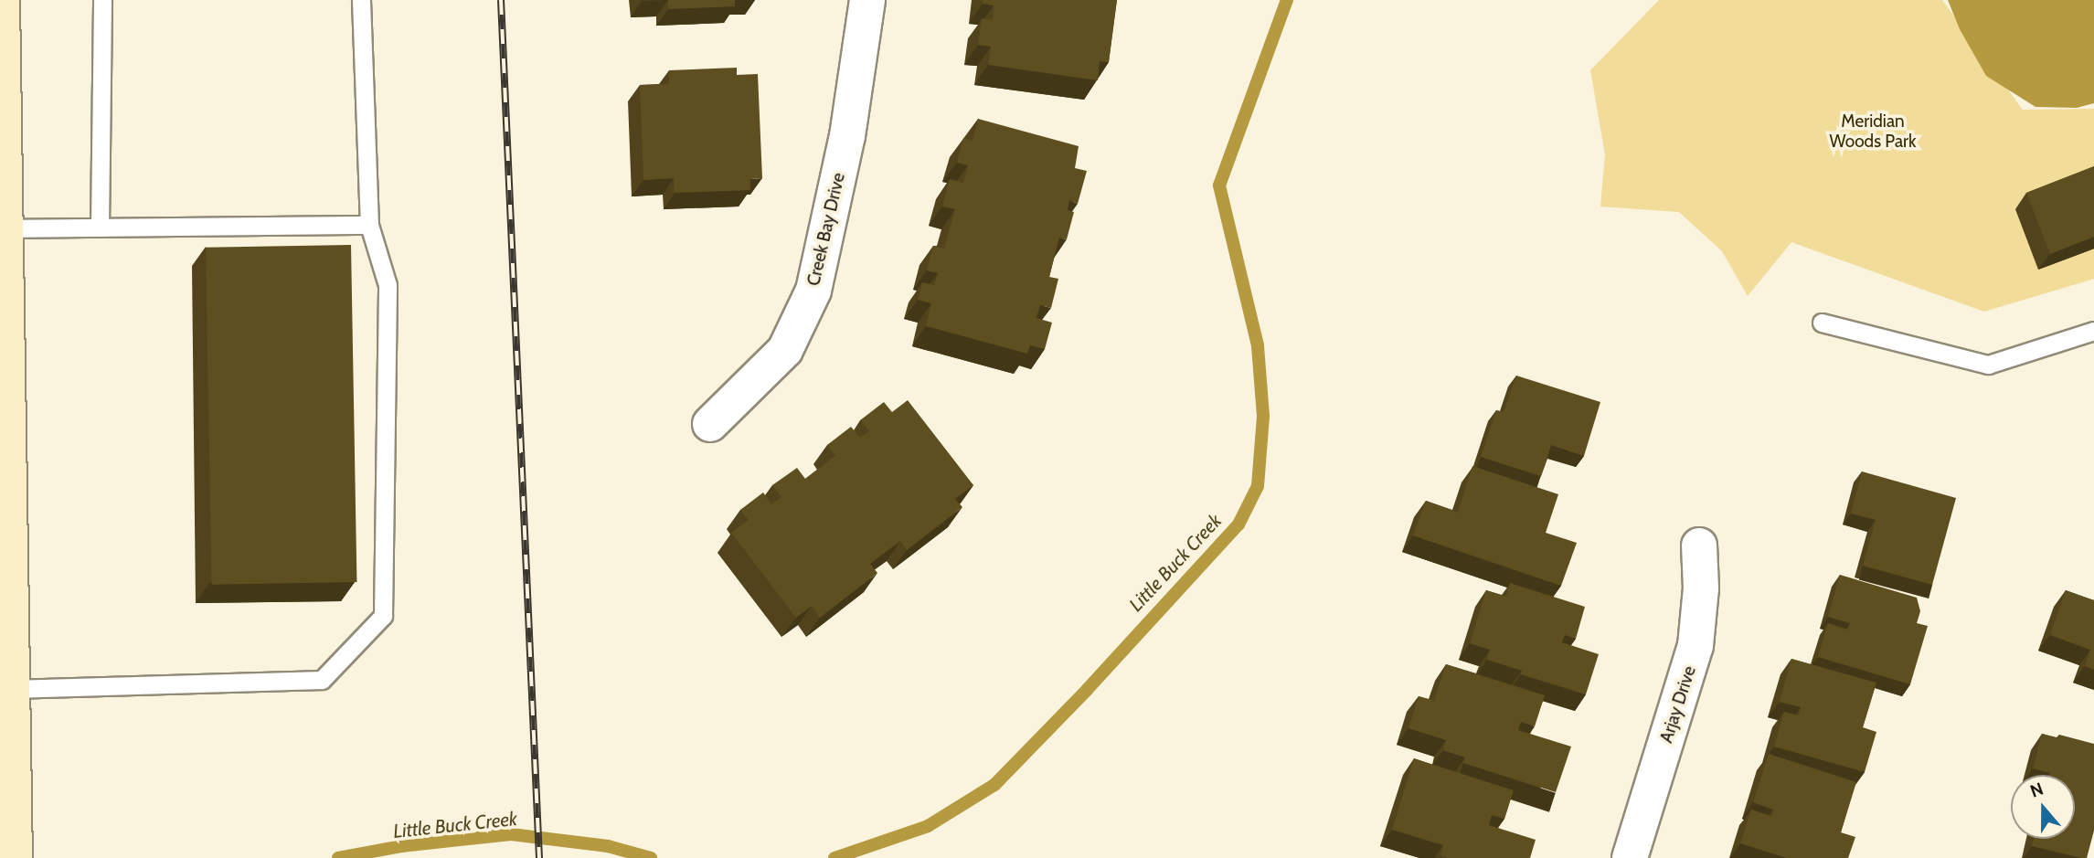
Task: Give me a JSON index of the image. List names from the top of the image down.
{
  "streets": {
    "street": ["Creek Bay Drive", "Arjay Drive"]
  },
  "water": ["Little Buck Creek"],
  "parks": ["Meridian Woods Park"],
  "north": "top"
}
